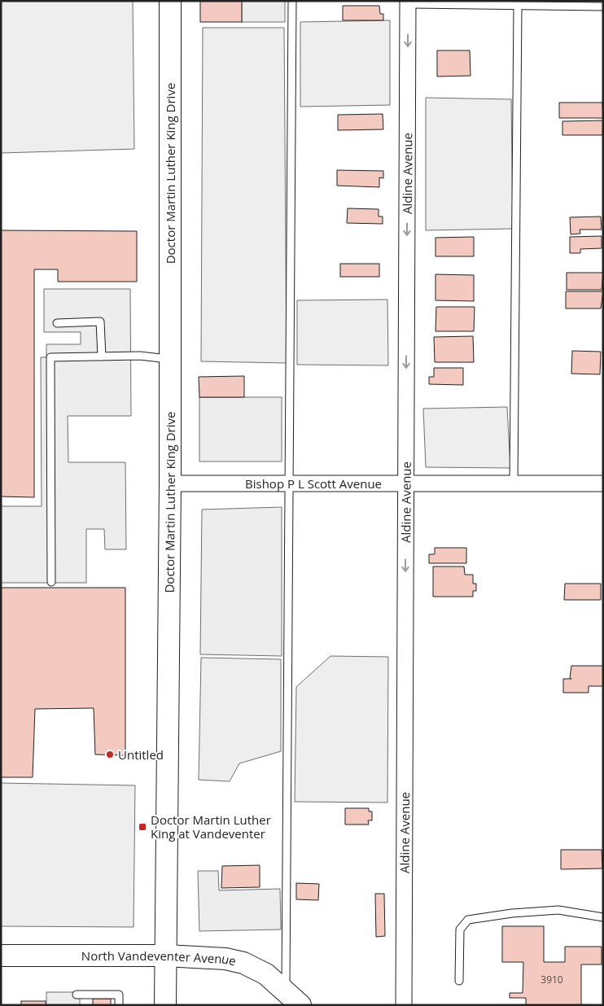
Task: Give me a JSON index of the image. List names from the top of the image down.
{
  "streets": {
    "main road": ["Doctor Martin Luther King Drive", "North Vandeventer Avenue"],
    "street": ["Aldine Avenue", "Bishop P L Scott Avenue"]
  },
  "crossings": [
    ["Doctor Martin Luther King Drive", "Bishop P L Scott Avenue"],
    ["Doctor Martin Luther King Drive", "North Vandeventer Avenue"],
    ["Aldine Avenue", "Bishop P L Scott Avenue"]
  ],
  "one_way": ["Aldine Avenue"],
  "places": {
    "other": ["Untitled"],
    "transit": ["Doctor Martin Luther King at Vandeventer"]
  },
  "house_numbers": ["3910"]
}
